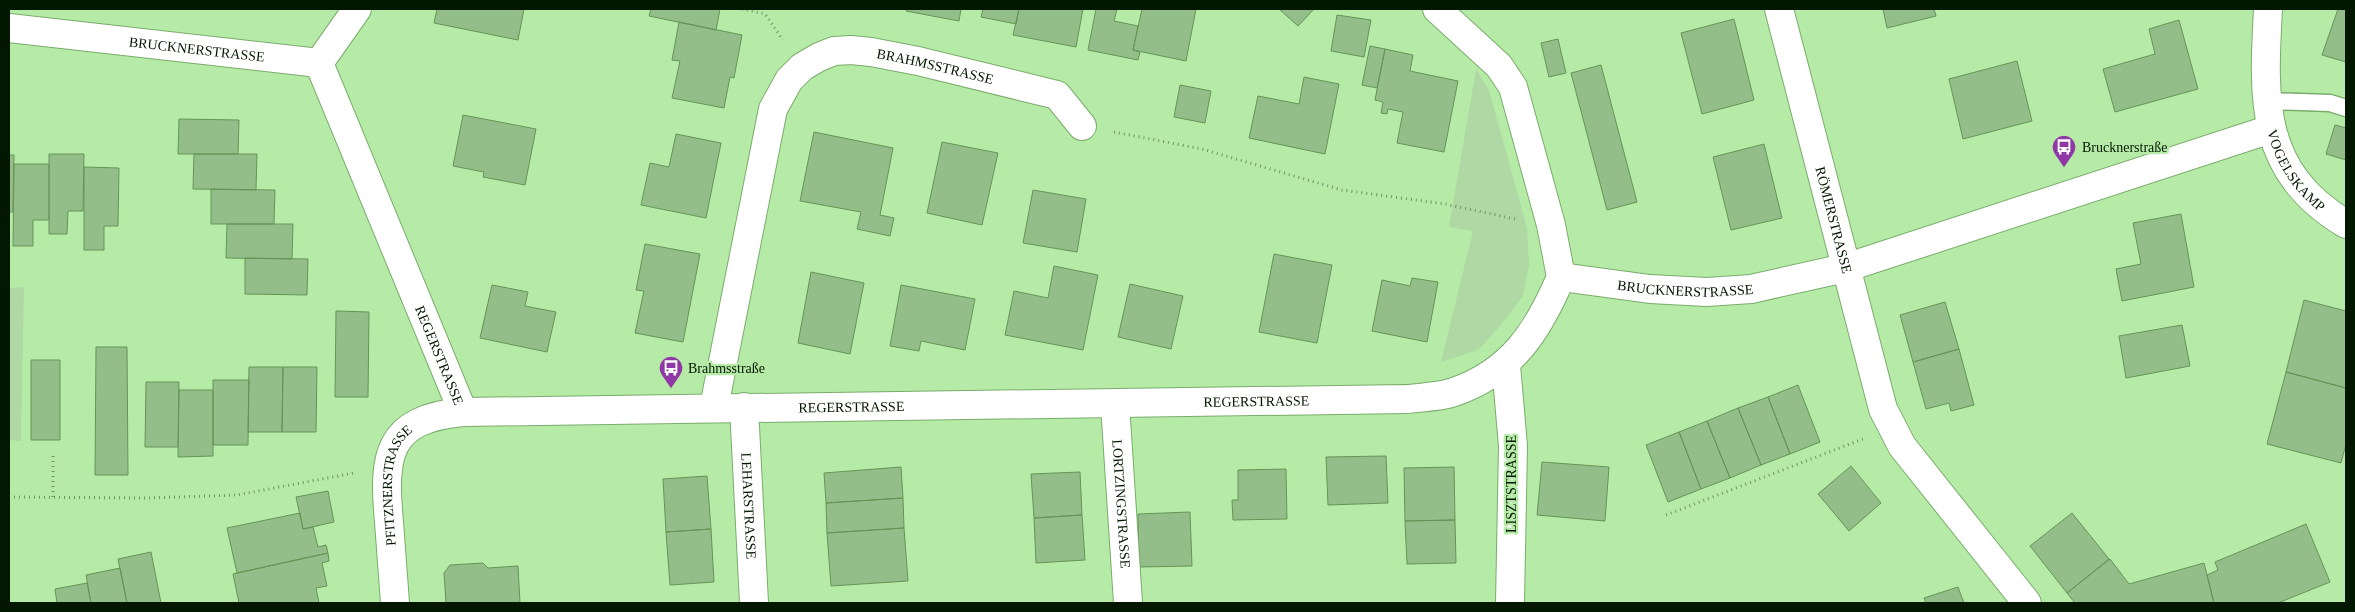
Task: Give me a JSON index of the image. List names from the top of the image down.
{
  "streets": {
    "street": [
      "BRUCKNERSTRASSE",
      "BRAHMSSTRASSE",
      "VOGELSKAMP",
      "RÖMERSTRASSE",
      "REGERSTRASSE",
      "LISZTSTRASSE",
      "PFITZNERSTRASSE",
      "LORTZINGSTRASSE",
      "LEHARSTRASSE"
    ]
  },
  "crossings": [
    ["BRUCKNERSTRASSE", "VOGELSKAMP"],
    ["BRUCKNERSTRASSE", "RÖMERSTRASSE"],
    ["BRUCKNERSTRASSE", "REGERSTRASSE"],
    ["BRAHMSSTRASSE", "REGERSTRASSE"],
    ["REGERSTRASSE", "LISZTSTRASSE"],
    ["REGERSTRASSE", "PFITZNERSTRASSE"],
    ["REGERSTRASSE", "LORTZINGSTRASSE"],
    ["REGERSTRASSE", "LEHARSTRASSE"]
  ],
  "places": {
    "bus stop": ["Brucknerstraße", "Brahmsstraße"]
  }
}
